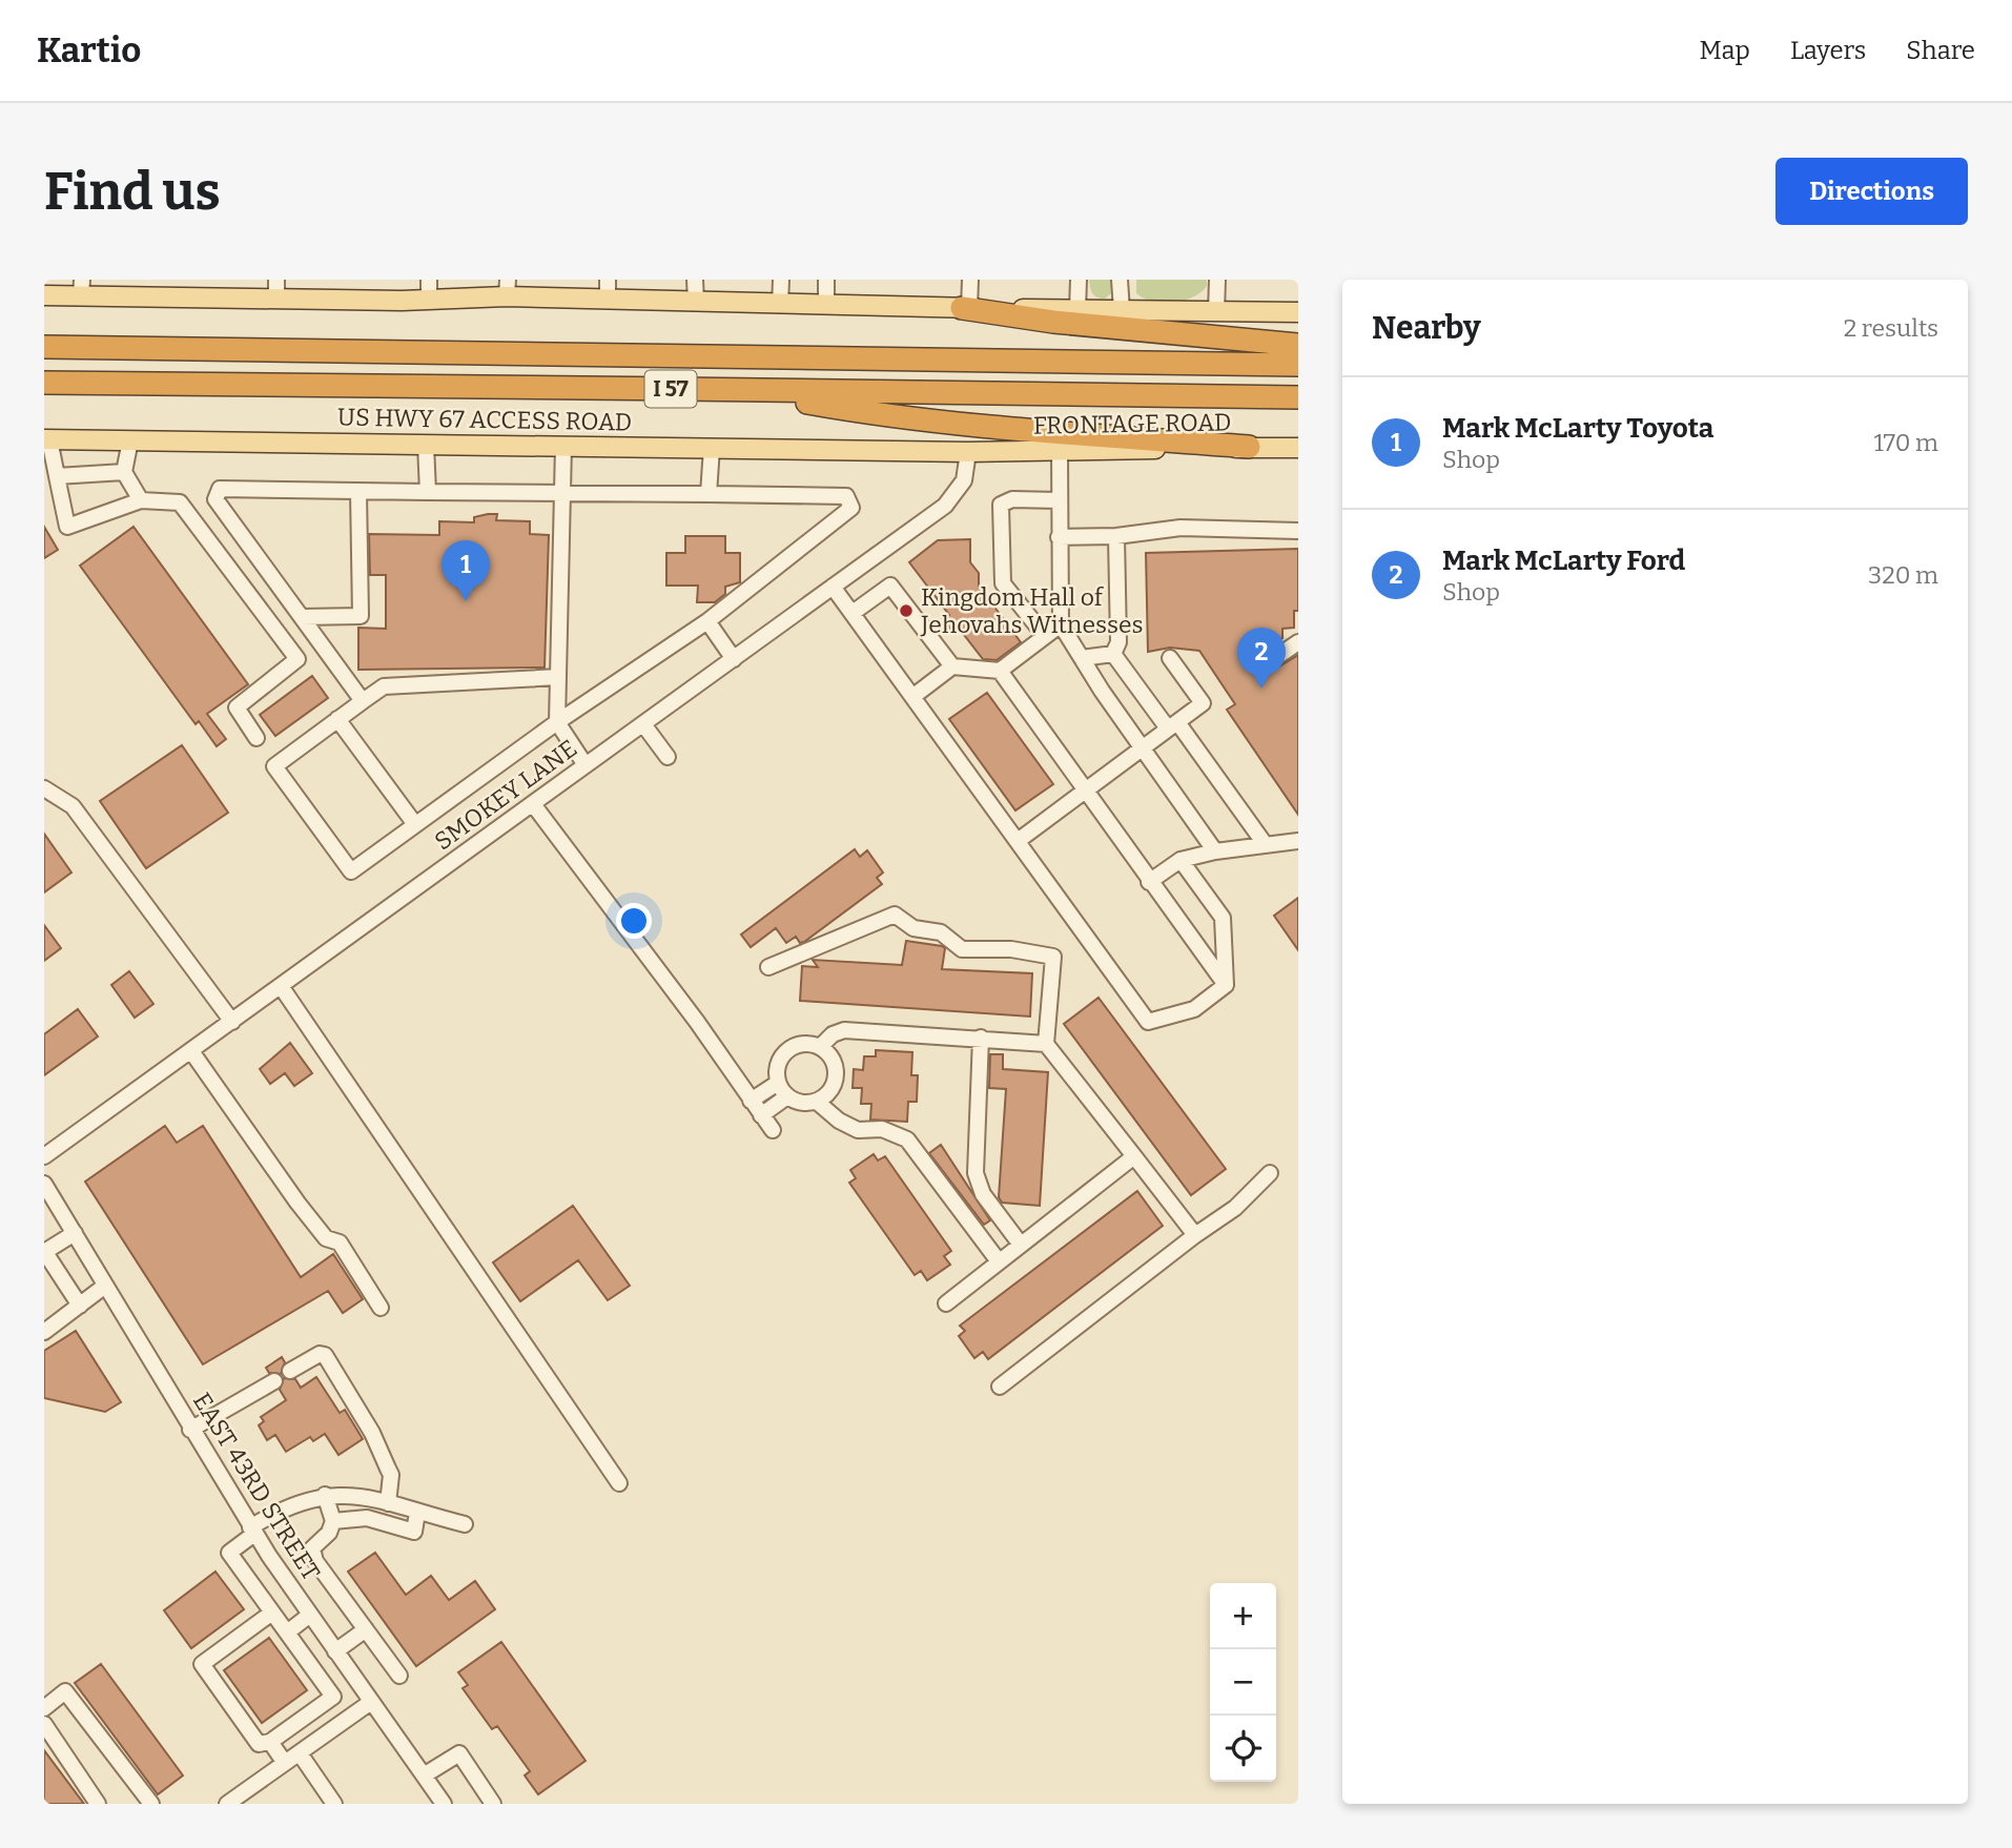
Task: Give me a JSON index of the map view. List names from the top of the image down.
{
  "streets": {
    "highway": ["I 57"],
    "main road": ["US HWY 67 ACCESS ROAD", "FRONTAGE ROAD"],
    "street": ["SMOKEY LANE", "EAST 43RD STREET"]
  },
  "crossings": [
    ["US HWY 67 ACCESS ROAD", "FRONTAGE ROAD"],
    ["US HWY 67 ACCESS ROAD", "SMOKEY LANE"],
    ["FRONTAGE ROAD", "SMOKEY LANE"]
  ],
  "places": ["Kingdom Hall of Jehovahs Witnesses"],
  "page": {
    "header": "Kartio",
    "nav": ["Map", "Layers", "Share"],
    "buttons": "Directions",
    "title": "Find us",
    "heading": ["Nearby", "2 results"],
    "list": [
      {
        "mark": "1",
        "name": "Mark McLarty Toyota",
        "note": "Shop",
        "value": "170 m"
      },
      {
        "mark": "2",
        "name": "Mark McLarty Ford",
        "note": "Shop",
        "value": "320 m"
      }
    ],
    "pins": ["1", "2"],
    "map_buttons": ["+", "−"]
  }
}
